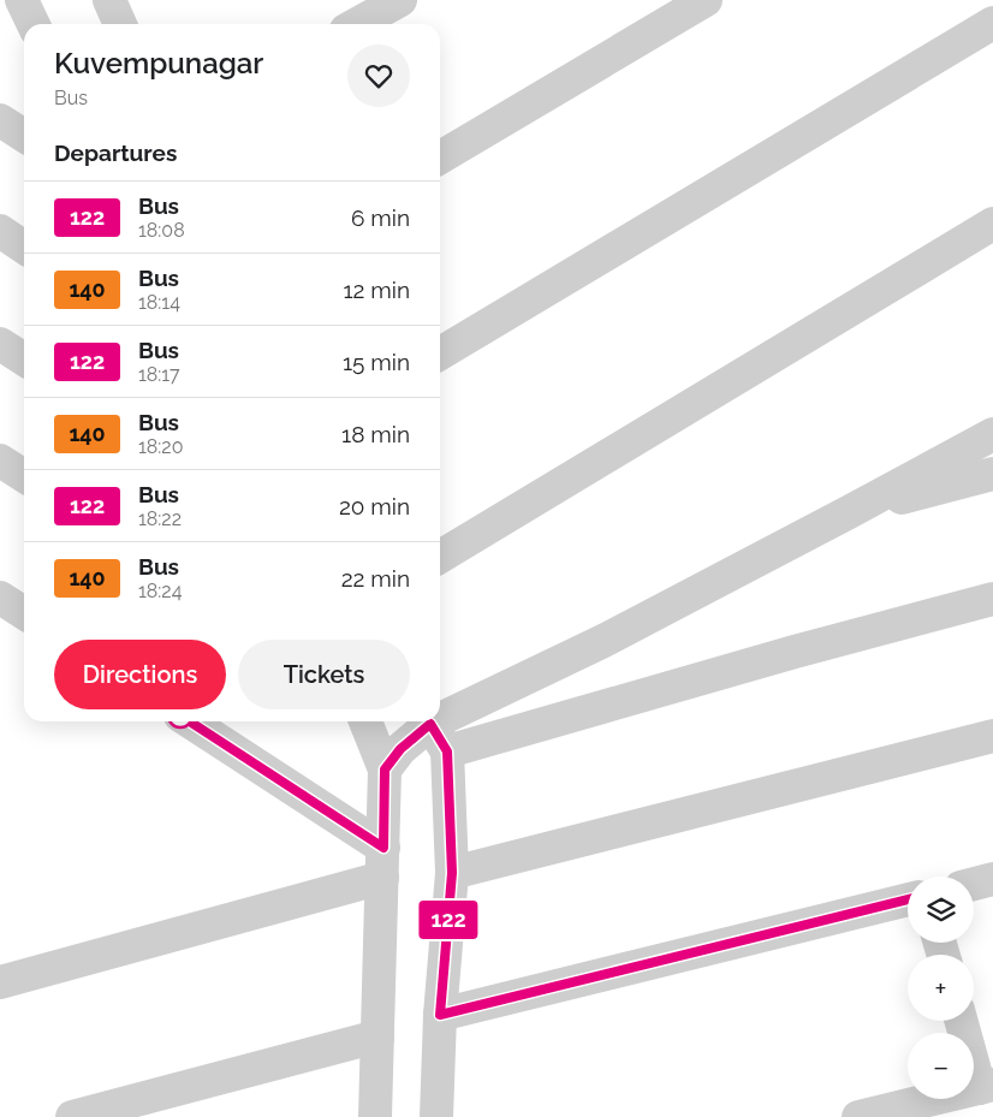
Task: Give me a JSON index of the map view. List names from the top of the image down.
{
  "lines": ["bus line 122"],
  "page": {
    "on_map": "122",
    "heading": [
      ["Kuvempunagar", "Bus"],
      "Departures"
    ],
    "list": [
      {
        "mark": "122",
        "name": "Bus",
        "note": "18:08",
        "value": "6 min"
      },
      {
        "mark": "140",
        "name": "Bus",
        "note": "18:14",
        "value": "12 min"
      },
      {
        "mark": "122",
        "name": "Bus",
        "note": "18:17",
        "value": "15 min"
      },
      {
        "mark": "140",
        "name": "Bus",
        "note": "18:20",
        "value": "18 min"
      },
      {
        "mark": "122",
        "name": "Bus",
        "note": "18:22",
        "value": "20 min"
      },
      {
        "mark": "140",
        "name": "Bus",
        "note": "18:24",
        "value": "22 min"
      }
    ],
    "buttons": ["Directions", "Tickets"],
    "map_buttons": ["+", "−"]
  }
}
